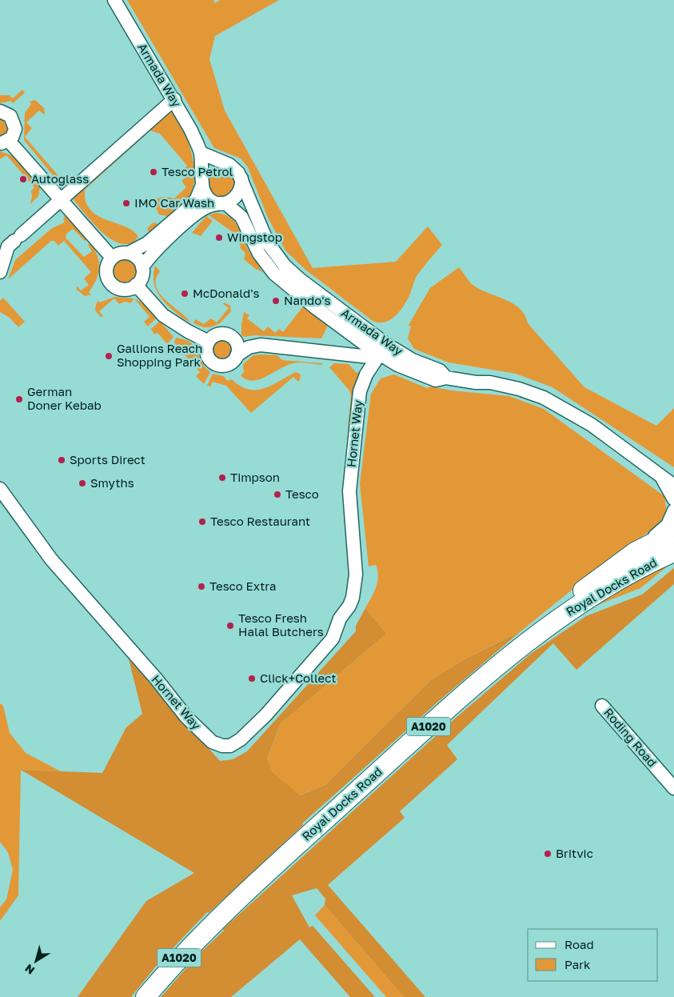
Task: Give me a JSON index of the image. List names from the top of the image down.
{
  "streets": {
    "highway": ["Royal Docks Road", "A1020"],
    "street": ["Armada Way", "Hornet Way", "Roding Road"]
  },
  "crossings": [
    ["Armada Way", "Hornet Way"]
  ],
  "places": [
    "Tesco Petrol",
    "Autoglass",
    "IMO Car Wash",
    "Wingstop",
    "McDonald's",
    "Nando's",
    "Gallions Reach Shopping Park",
    "German Doner Kebab",
    "Sports Direct",
    "Timpson",
    "Smyths",
    "Tesco",
    "Tesco Restaurant",
    "Tesco Extra",
    "Tesco Fresh Halal Butchers",
    "Click+Collect",
    "Britvic"
  ],
  "legend": ["Road", "Park"],
  "north": "bottom left"
}
